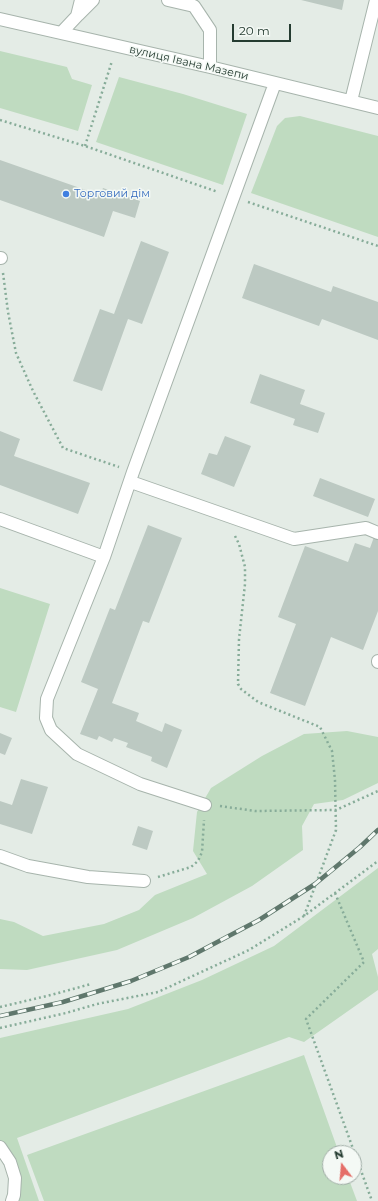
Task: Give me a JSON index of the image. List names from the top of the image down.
{
  "streets": {
    "street": ["вулиця Івана Мазепи"]
  },
  "places": ["Торговий дім"],
  "scale_bar": "20 m",
  "north": "top"
}
